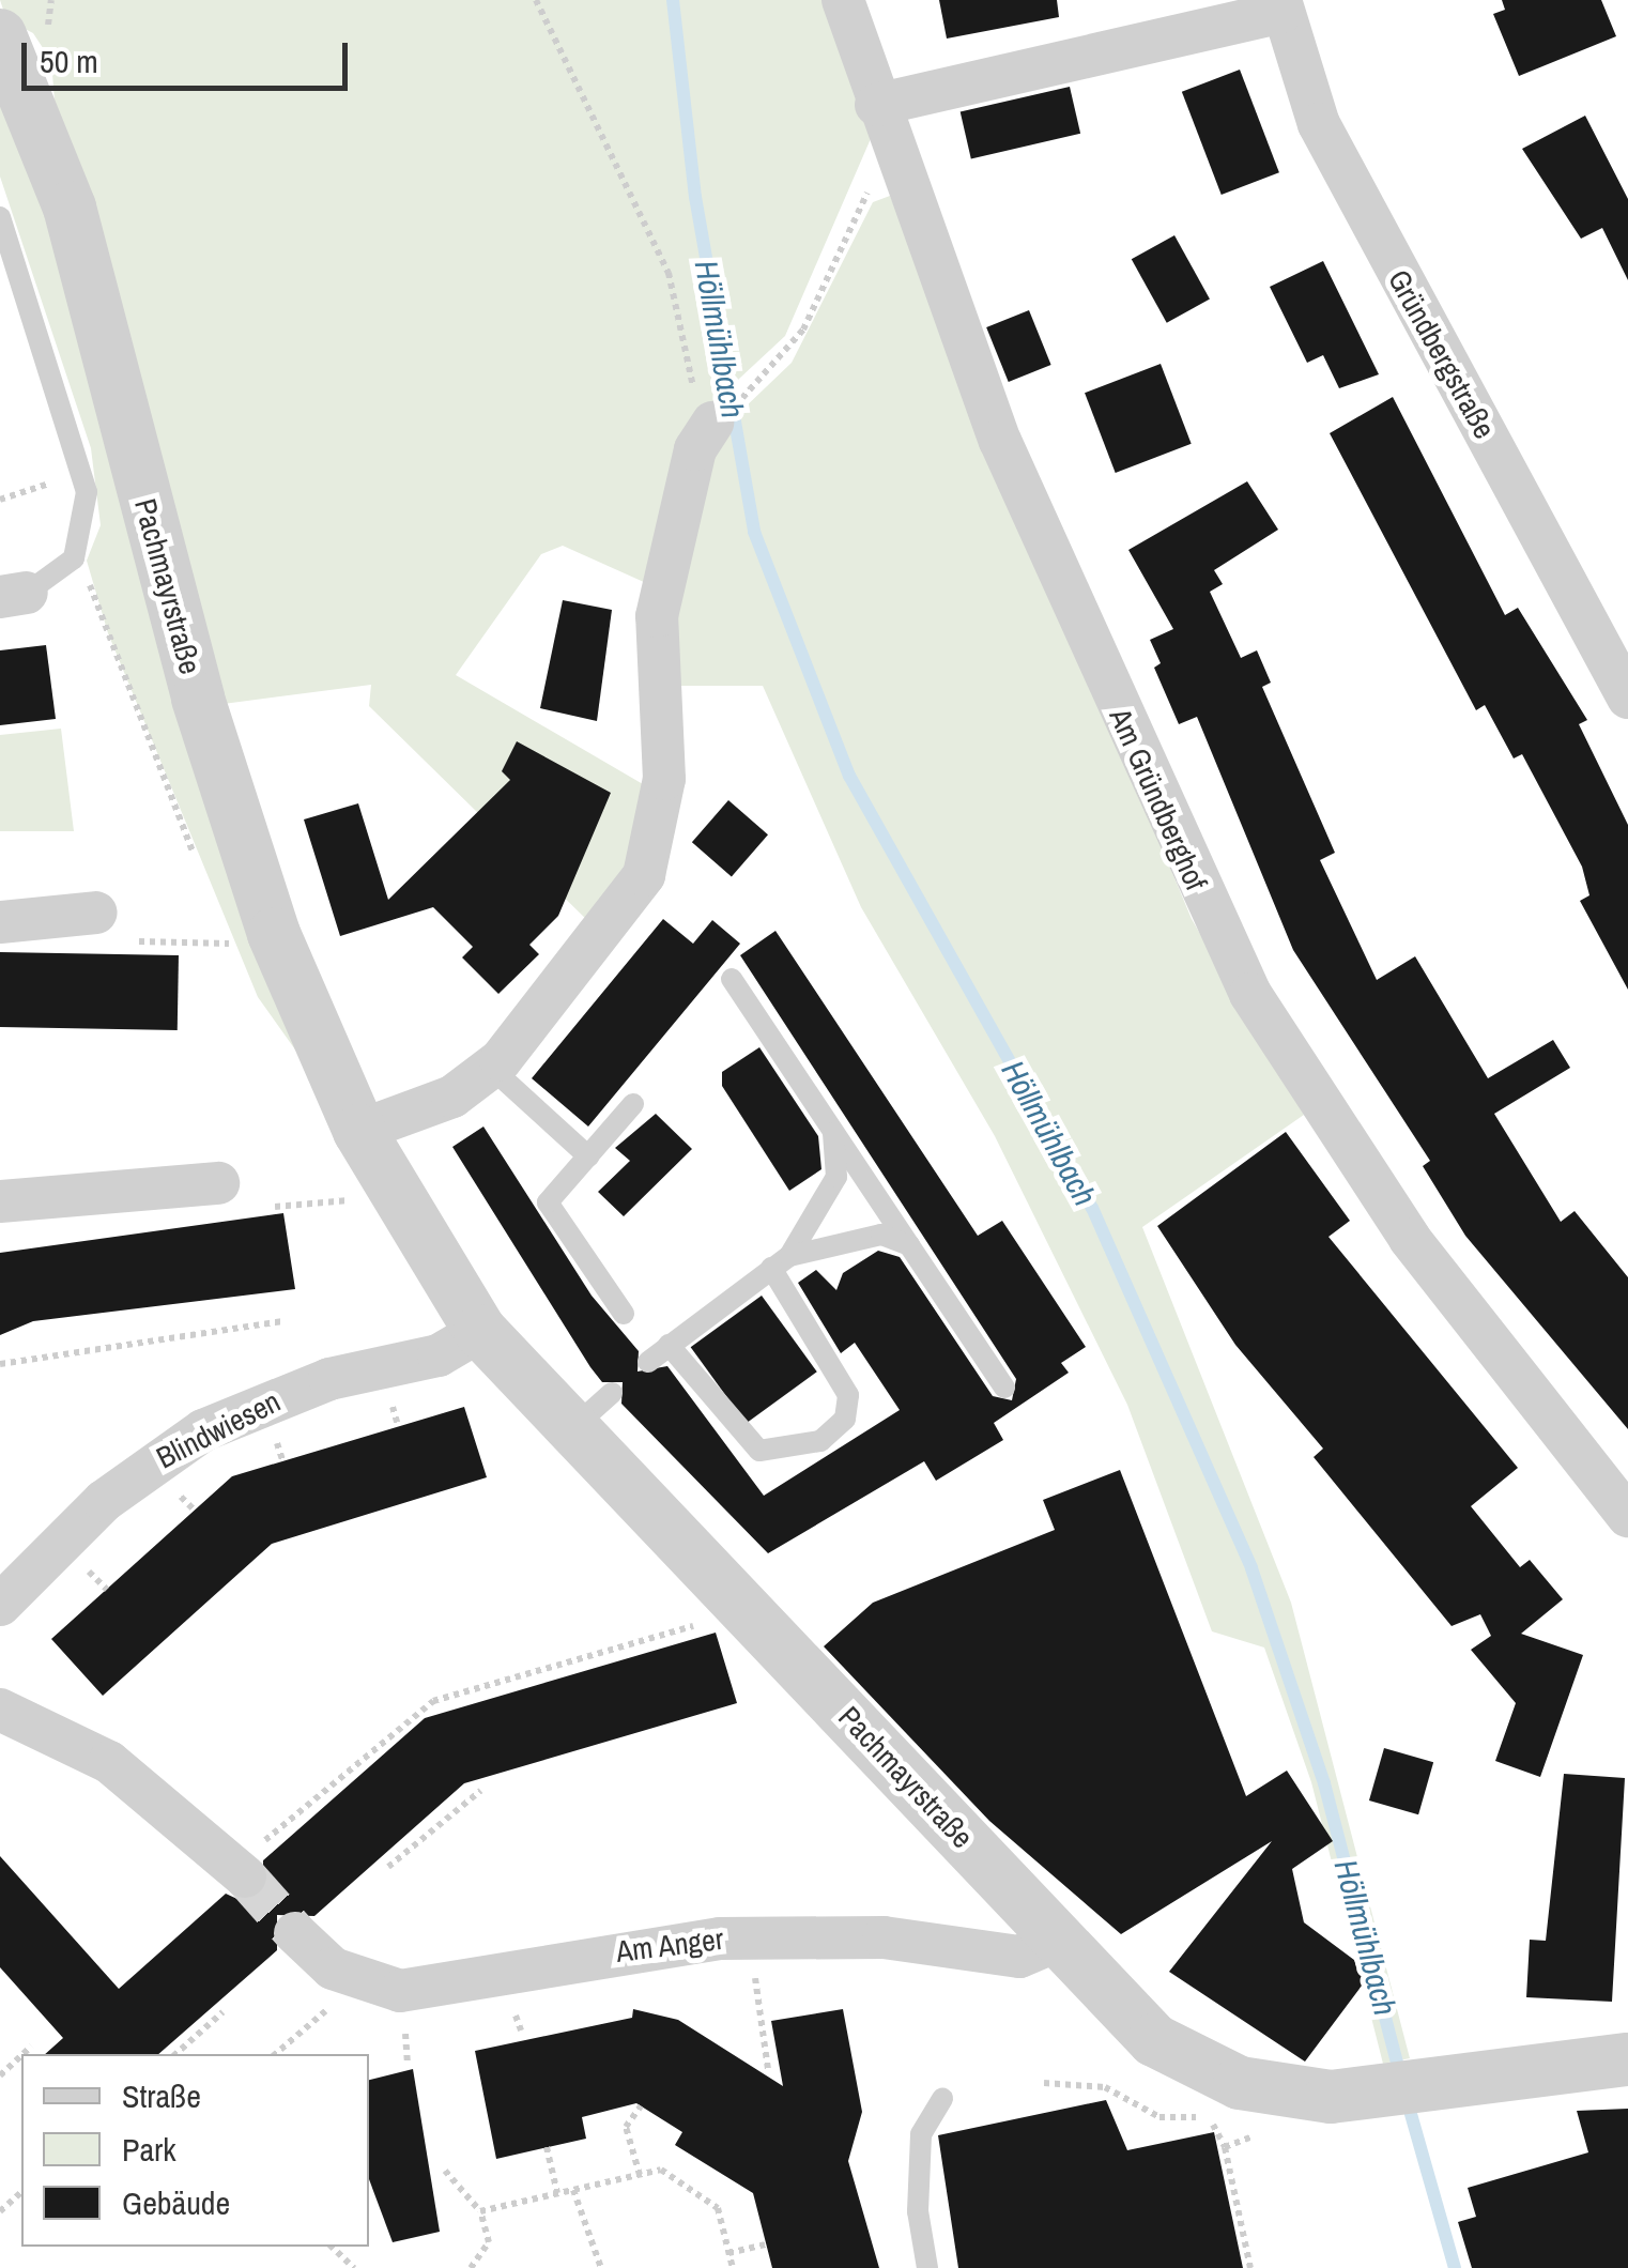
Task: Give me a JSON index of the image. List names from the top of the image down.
{
  "streets": {
    "street": [
      "Gründbergstraße",
      "Pachmayrstraße",
      "Am Gründberghof",
      "Blindwiesen",
      "Am Anger"
    ]
  },
  "crossings": [
    ["Pachmayrstraße", "Blindwiesen"],
    ["Pachmayrstraße", "Am Anger"]
  ],
  "water": ["Höllmühlbach"],
  "legend": ["Straße", "Park", "Gebäude"],
  "scale_bar": "50 m"
}
